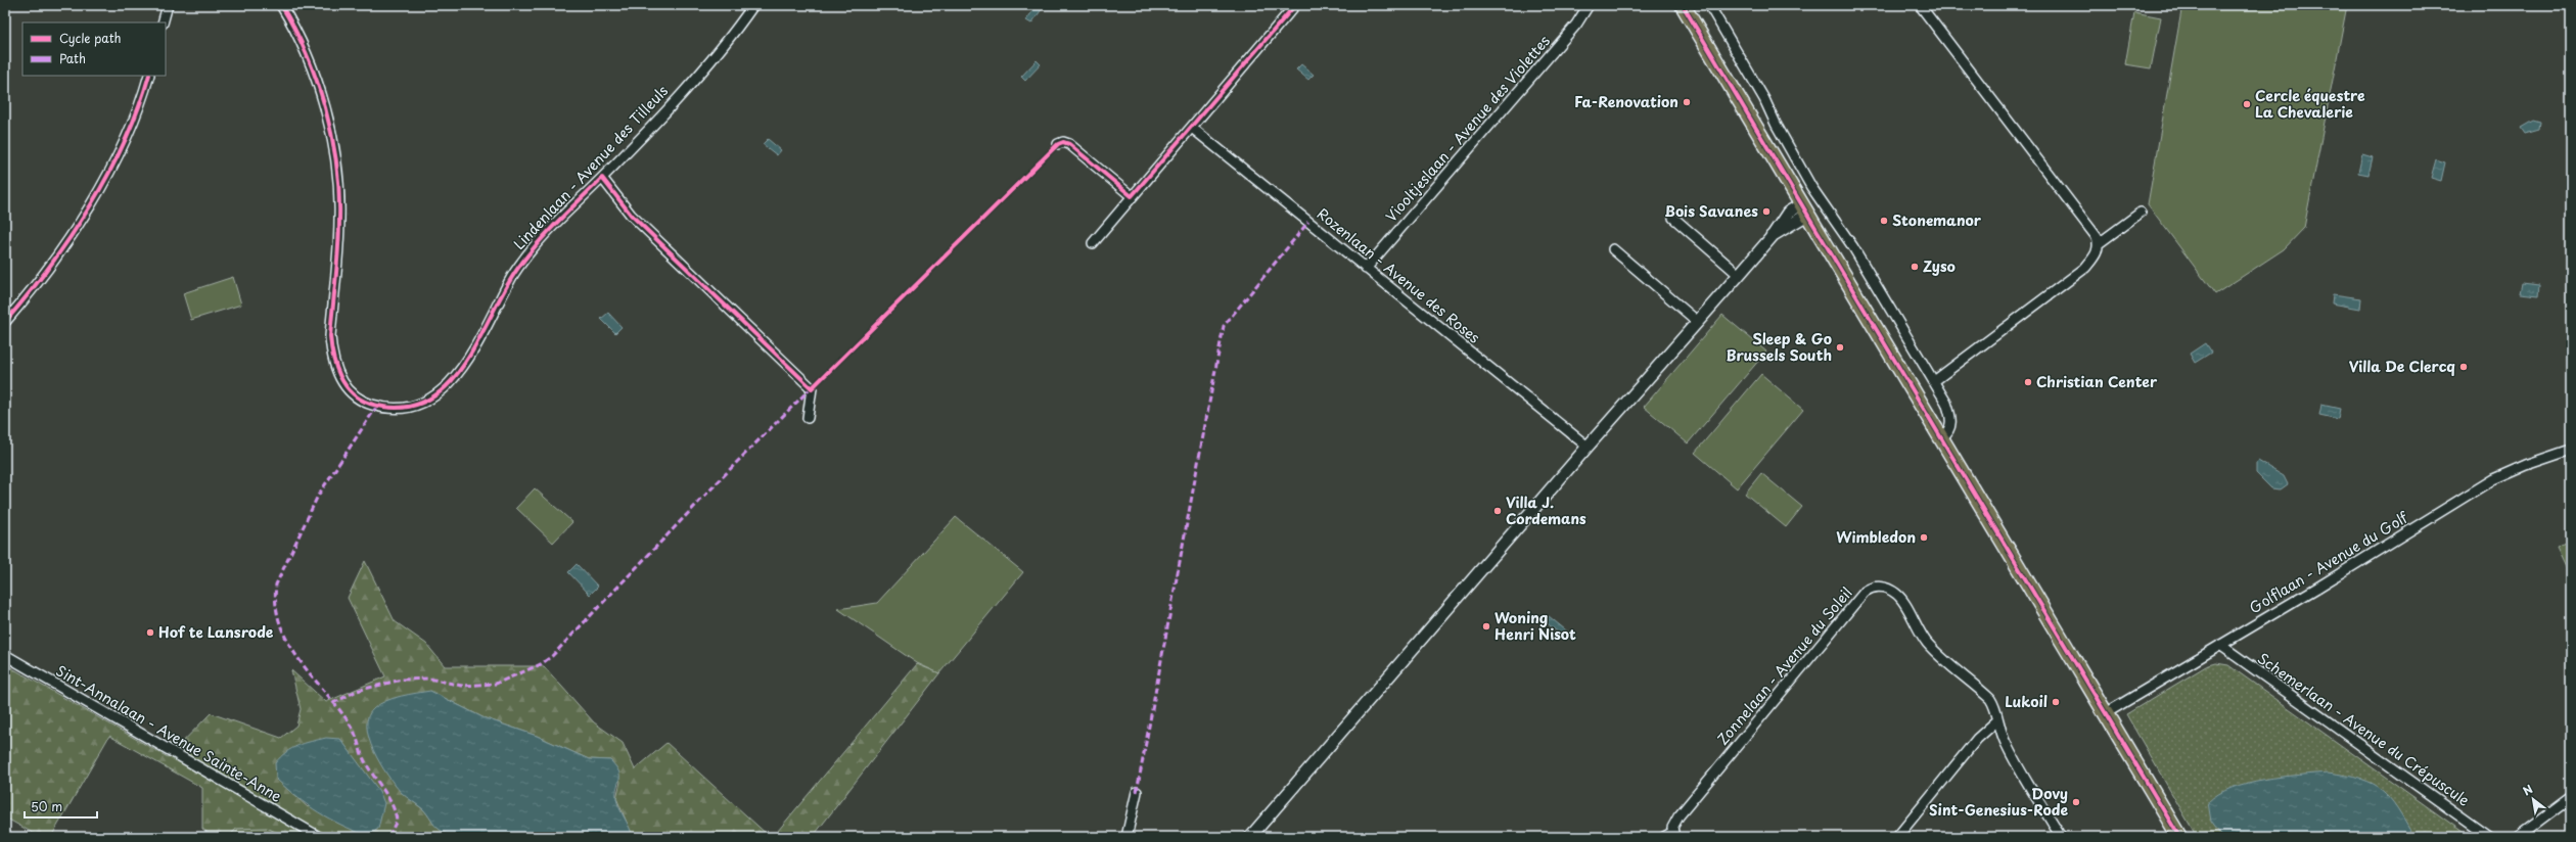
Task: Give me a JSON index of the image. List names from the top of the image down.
{
  "streets": {
    "street": [
      "Viooltjeslaan - Avenue des Violettes",
      "Lindenlaan - Avenue des Tilleuls",
      "Rozenlaan - Avenue des Roses",
      "Golflaan - Avenue du Golf",
      "Zonnelaan - Avenue du Soleil",
      "Schemerlaan - Avenue du Crépuscule",
      "Sint-Annalaan - Avenue Sainte-Anne"
    ]
  },
  "crossings": [
    ["Viooltjeslaan - Avenue des Violettes", "Rozenlaan - Avenue des Roses"],
    ["Golflaan - Avenue du Golf", "Schemerlaan - Avenue du Crépuscule"]
  ],
  "places": [
    "Fa-Renovation",
    "Cercle équestre La Chevalerie",
    "Bois Savanes",
    "Stonemanor",
    "Zyso",
    "Sleep & Go Brussels South",
    "Villa De Clercq",
    "Christian Center",
    "Villa J. Cordemans",
    "Wimbledon",
    "Woning Henri Nisot",
    "Hof te Lansrode",
    "Lukoil",
    "Dovy Sint-Genesius-Rode"
  ],
  "legend": ["Cycle path", "Path"],
  "scale_bar": "50 m",
  "north": "top left"
}
